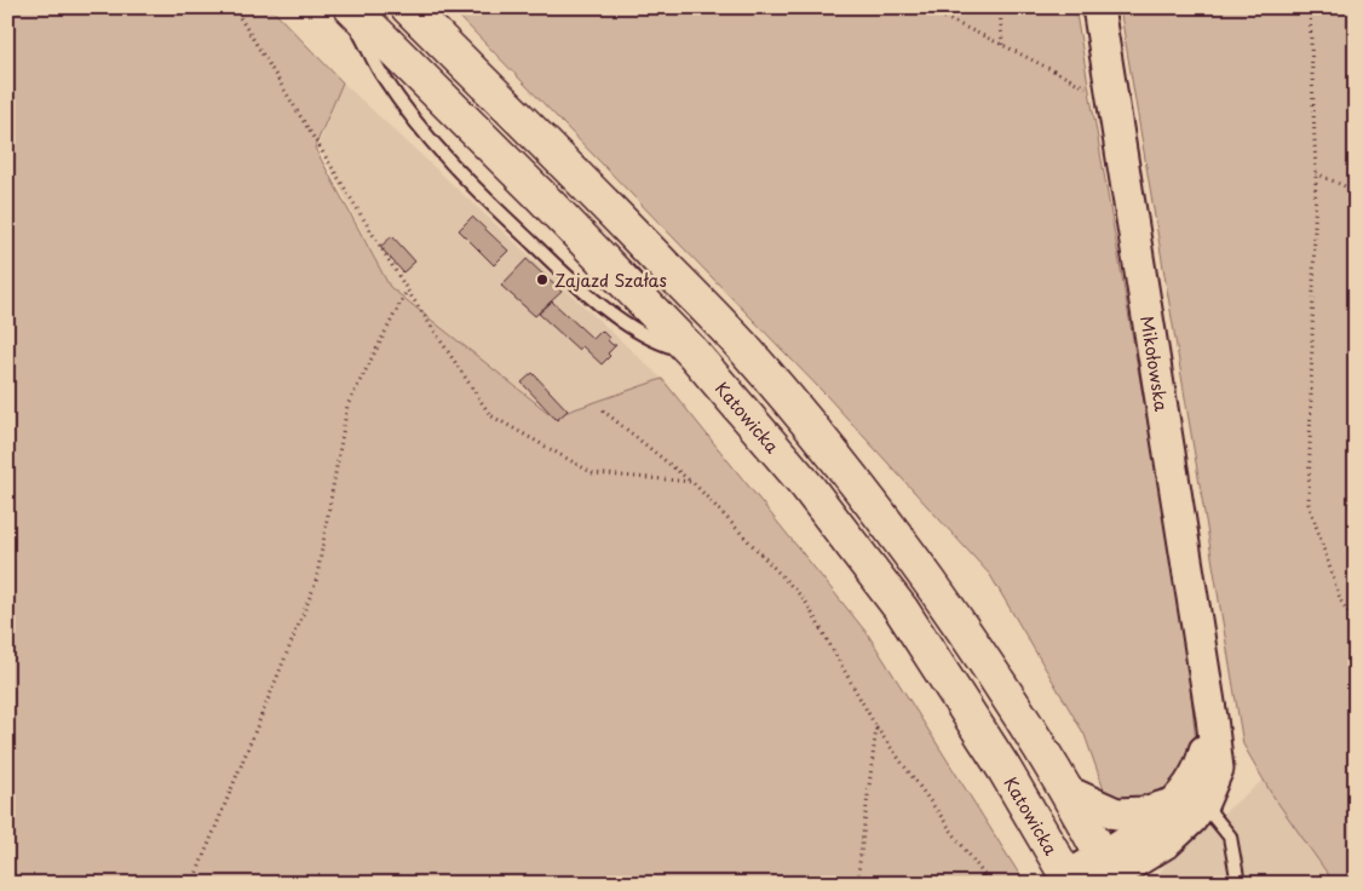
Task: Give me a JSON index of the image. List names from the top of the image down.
{
  "streets": {
    "main road": ["Katowicka"],
    "street": ["Mikołowska"]
  },
  "crossings": [
    ["Mikołowska", "Katowicka"]
  ],
  "places": ["Zajazd Szałas"]
}
